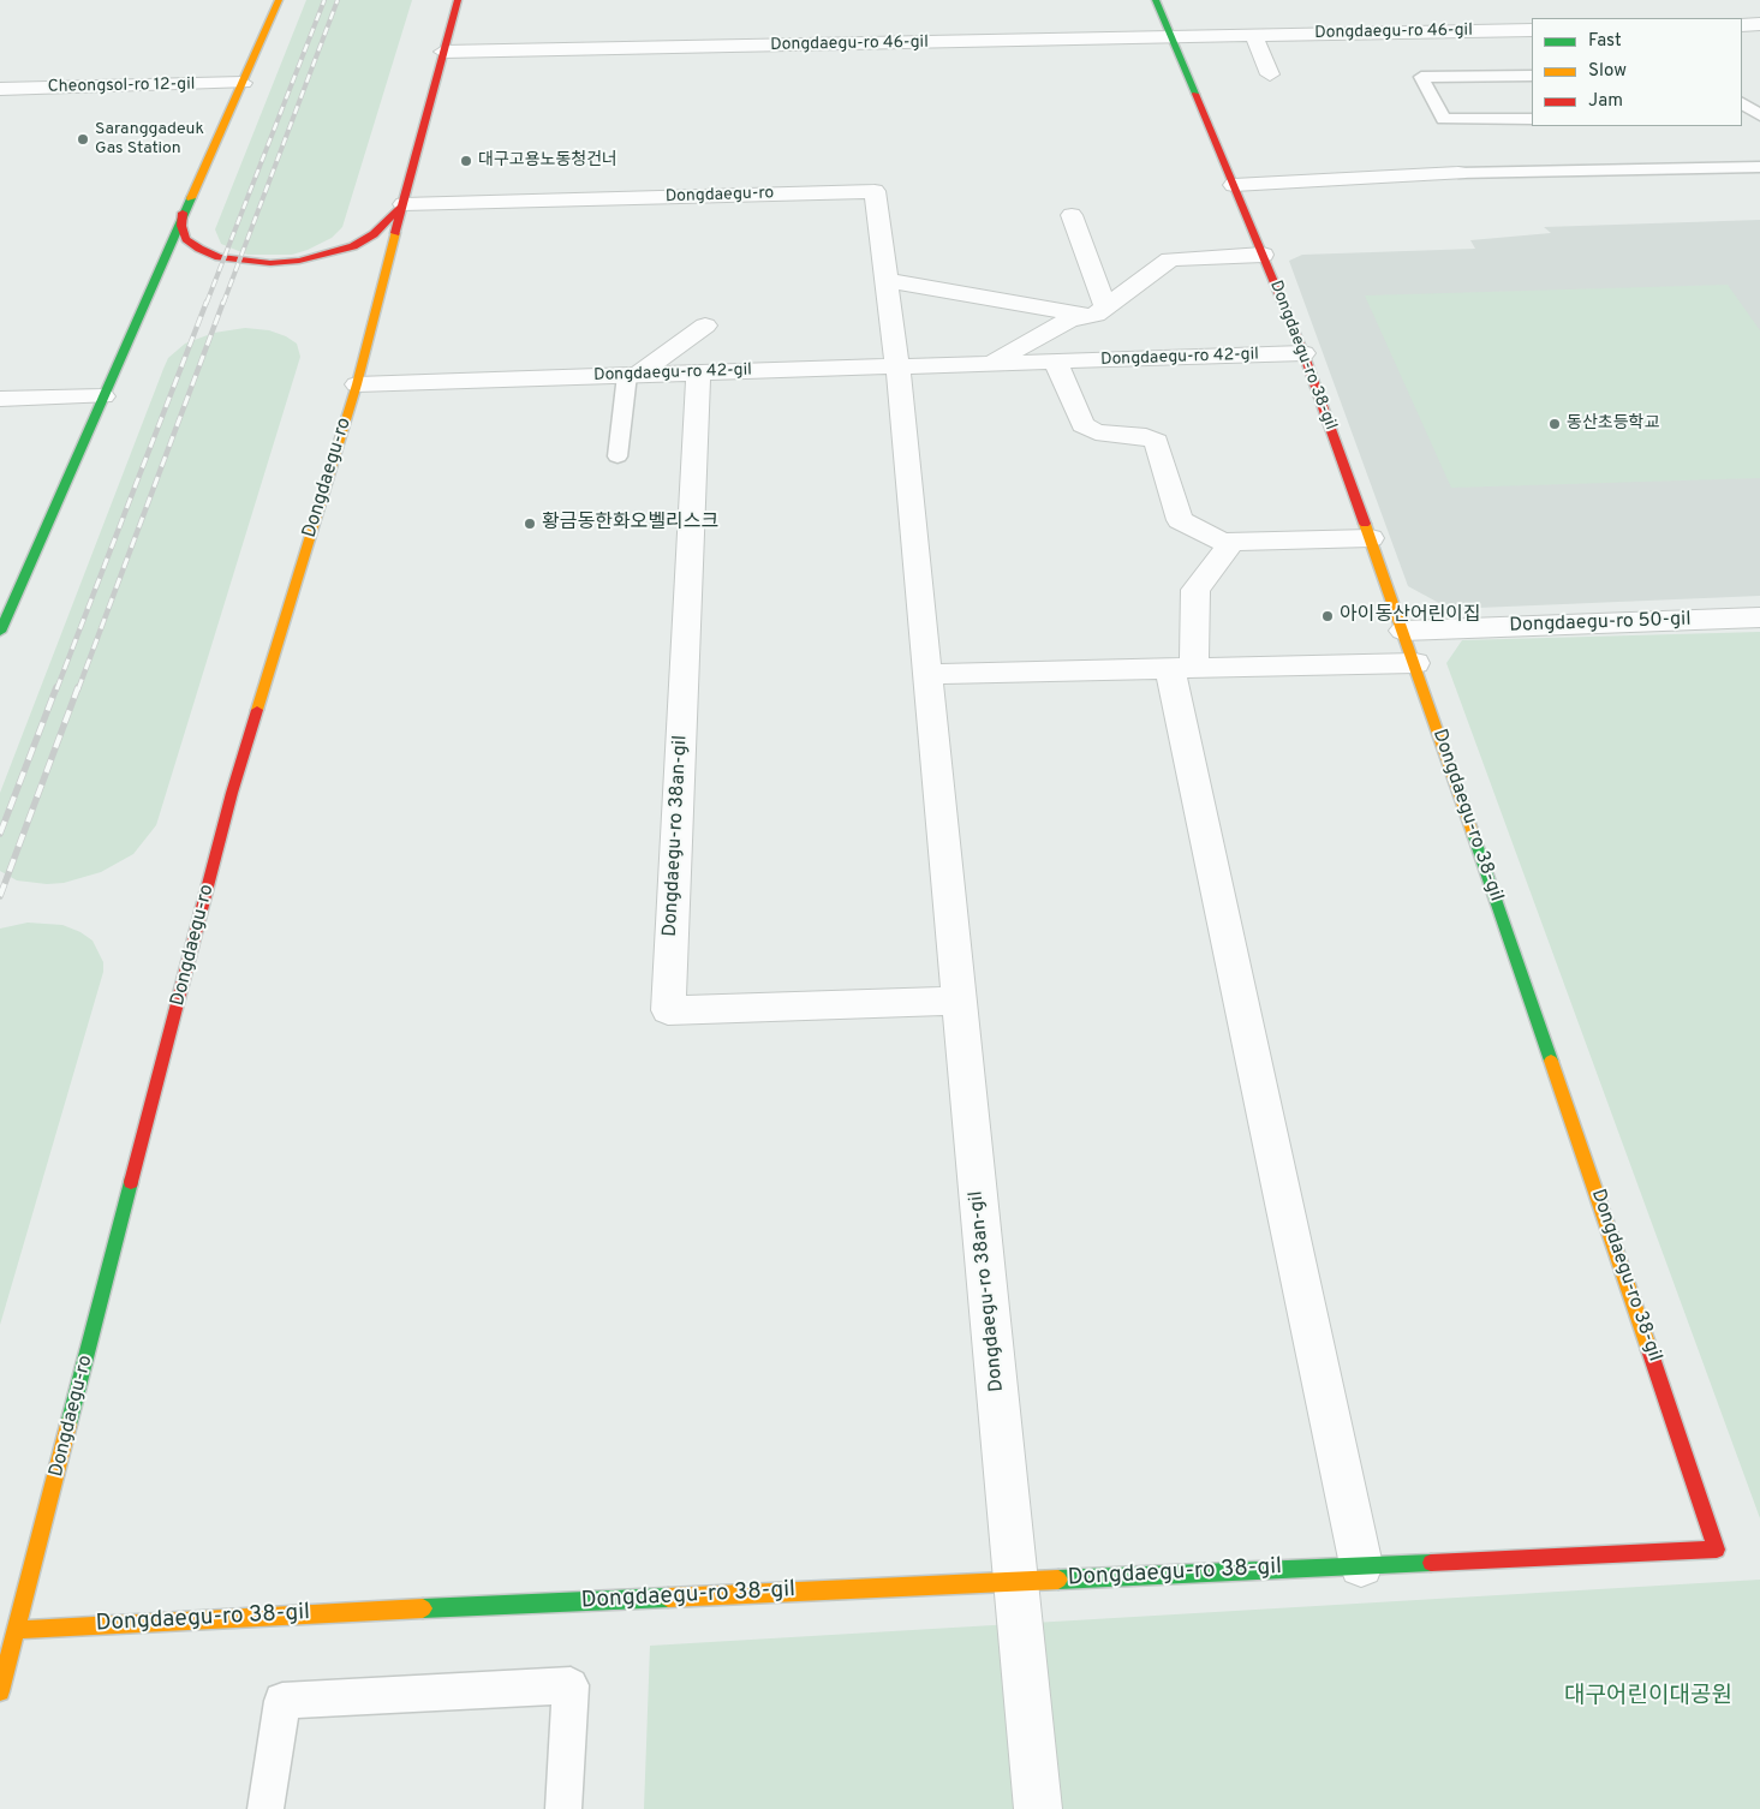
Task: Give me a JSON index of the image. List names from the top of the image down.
{
  "streets": {
    "main road": ["Dongdaegu-ro", "Dongdaegu-ro 38-gil"],
    "street": [
      "Dongdaegu-ro 46-gil",
      "Cheongsol-ro 12-gil",
      "Dongdaegu-ro 42-gil",
      "Dongdaegu-ro 50-gil",
      "Dongdaegu-ro 38an-gil"
    ]
  },
  "crossings": [
    ["Dongdaegu-ro 46-gil", "Dongdaegu-ro"],
    ["Dongdaegu-ro 46-gil", "Dongdaegu-ro 38-gil"],
    ["Dongdaegu-ro", "Dongdaegu-ro 38-gil"],
    ["Dongdaegu-ro", "Dongdaegu-ro 42-gil"],
    ["Dongdaegu-ro", "Dongdaegu-ro 38an-gil"],
    ["Dongdaegu-ro 38-gil", "Dongdaegu-ro 42-gil"],
    ["Dongdaegu-ro 38-gil", "Dongdaegu-ro 50-gil"],
    ["Dongdaegu-ro 38-gil", "Dongdaegu-ro 38an-gil"],
    ["Dongdaegu-ro 42-gil", "Dongdaegu-ro 38an-gil"]
  ],
  "parks": ["대구어린이대공원"],
  "places": [
    "Saranggadeuk Gas Station",
    "대구고용노동청건너",
    "동산초등학교",
    "황금동한화오벨리스크",
    "아이동산어린이집"
  ],
  "legend": ["Fast", "Slow", "Jam"]
}
